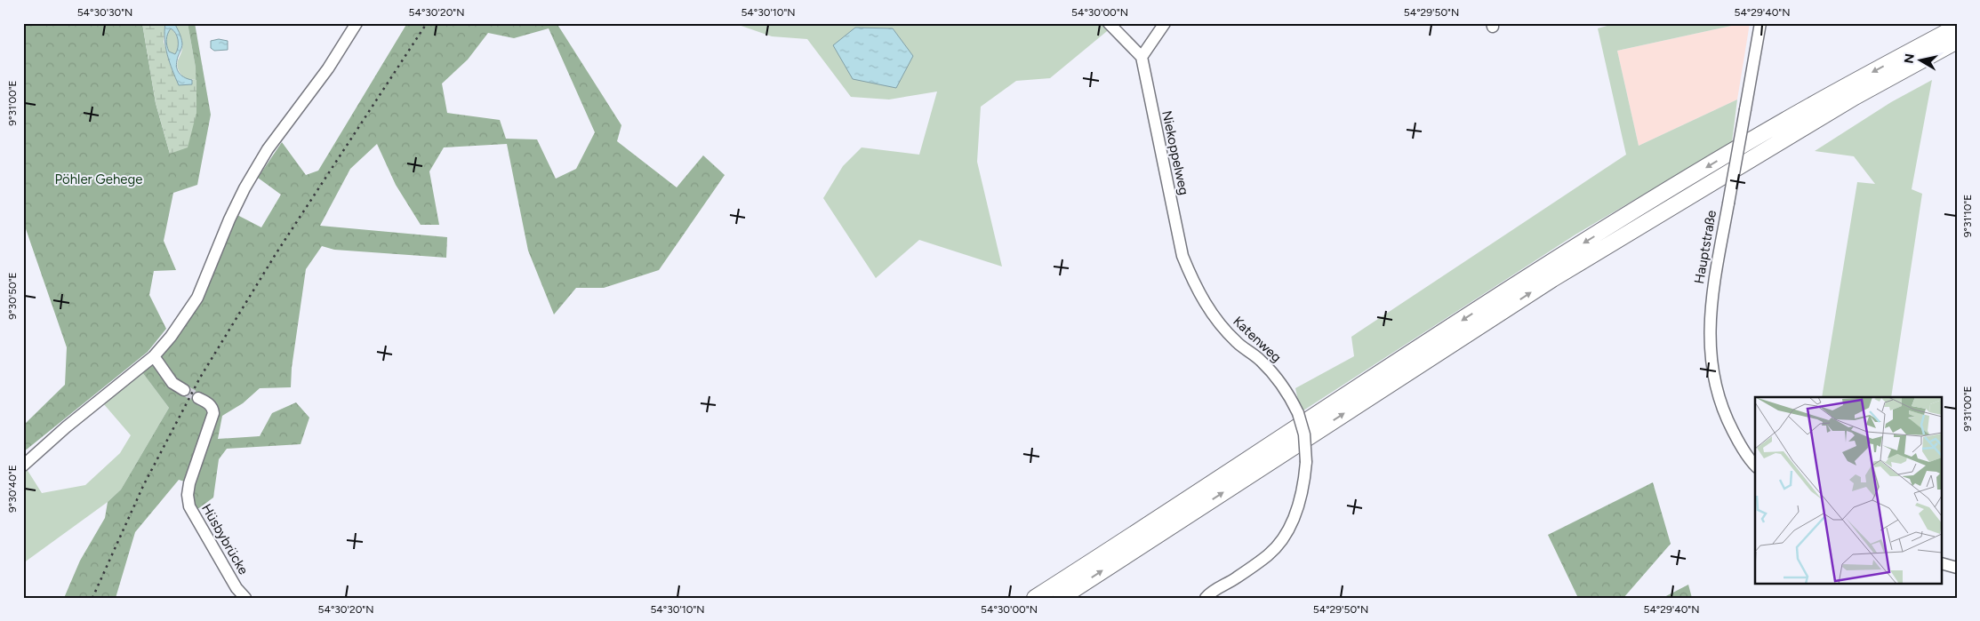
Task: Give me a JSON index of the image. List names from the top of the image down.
{
  "streets": {
    "street": [
      "Niekoppelweg",
      "Hauptstraße",
      "Katenweg",
      "Hüsbybrücke"
    ]
  },
  "crossings": [
    ["Niekoppelweg", "Katenweg"]
  ],
  "parks": ["Pöhler Gehege"],
  "north": "left",
  "coordinates": [
    "54°30'30\"N",
    "54°30'20\"N",
    "54°30'10\"N",
    "54°30'00\"N",
    "54°29'50\"N",
    "54°29'40\"N",
    "9°31'00\"E",
    "9°31'10\"E",
    "9°30'50\"E",
    "9°30'40\"E"
  ]
}
